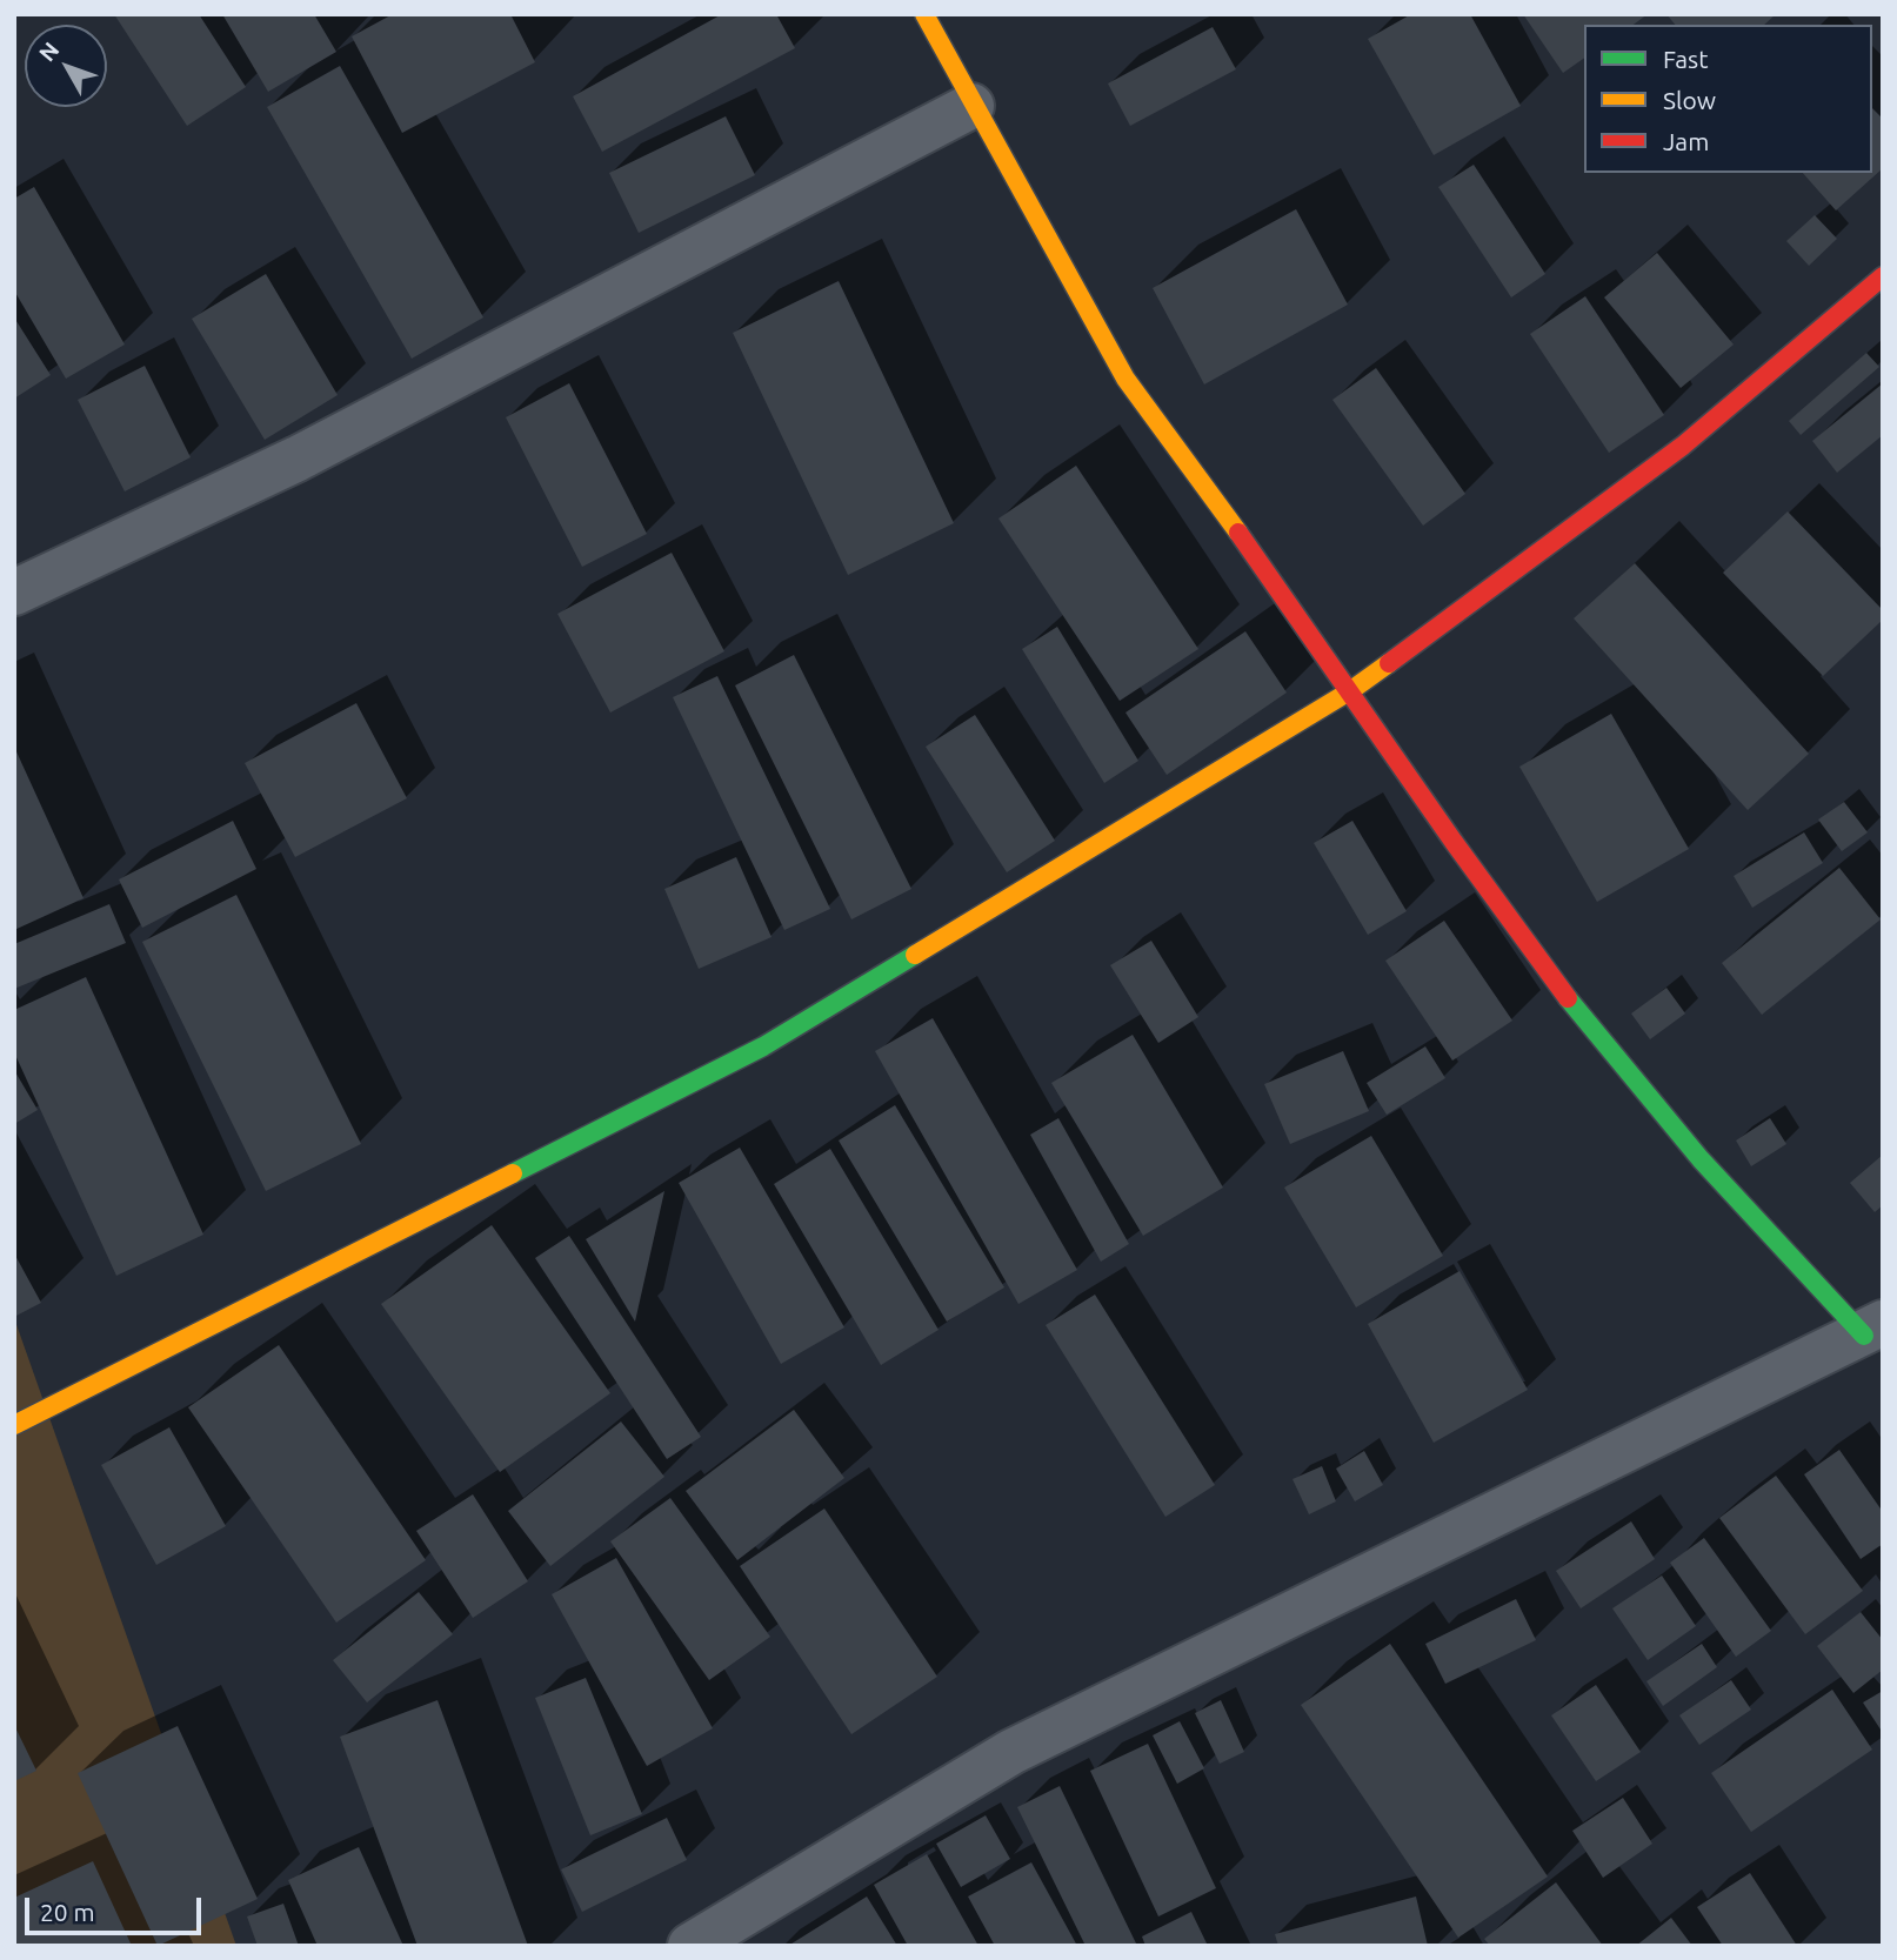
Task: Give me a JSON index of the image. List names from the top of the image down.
{
  "legend": ["Fast", "Slow", "Jam"],
  "scale_bar": "20 m",
  "north": "top left"
}
